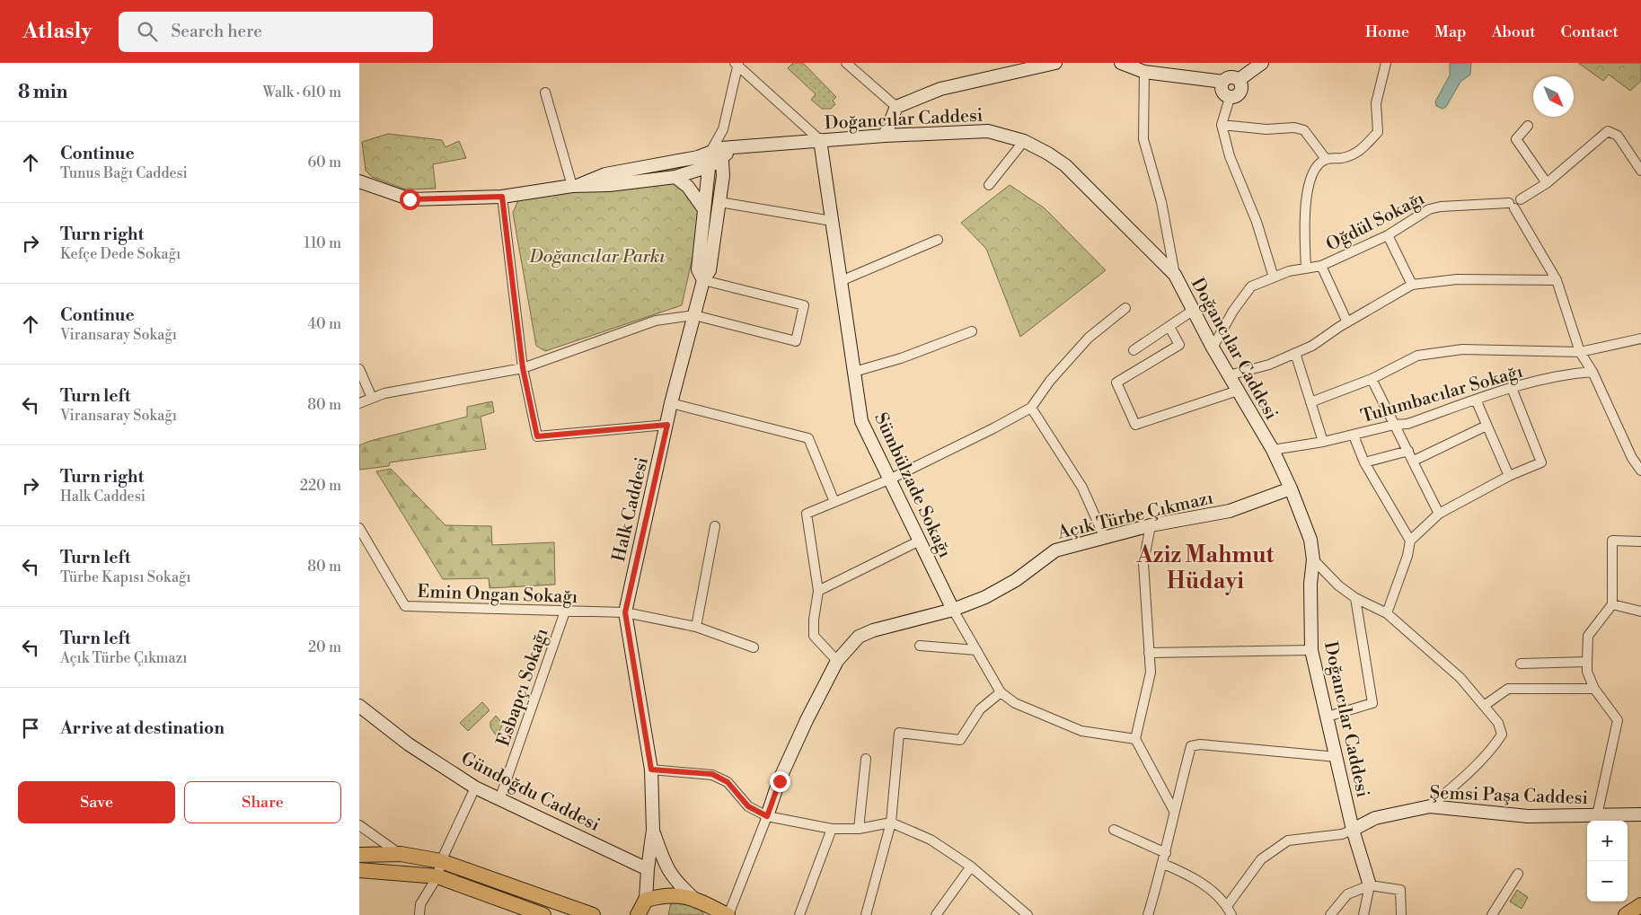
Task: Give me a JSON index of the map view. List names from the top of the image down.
{
  "streets": {
    "street": [
      "Doğancılar Caddesi",
      "Oğdül Sokağı",
      "Tulumbacılar Sokağı",
      "Sümbülzade Sokağı",
      "Halk Caddesi",
      "Açık Türbe Çıkmazı",
      "Emin Ongan Sokağı",
      "Esbapçı Sokağı",
      "Gündoğdu Caddesi",
      "Şemsi Paşa Caddesi"
    ]
  },
  "crossings": [
    ["Doğancılar Caddesi", "Oğdül Sokağı"],
    ["Doğancılar Caddesi", "Tulumbacılar Sokağı"],
    ["Doğancılar Caddesi", "Sümbülzade Sokağı"],
    ["Doğancılar Caddesi", "Halk Caddesi"],
    ["Doğancılar Caddesi", "Açık Türbe Çıkmazı"],
    ["Doğancılar Caddesi", "Şemsi Paşa Caddesi"],
    ["Sümbülzade Sokağı", "Açık Türbe Çıkmazı"],
    ["Halk Caddesi", "Emin Ongan Sokağı"],
    ["Halk Caddesi", "Gündoğdu Caddesi"],
    ["Emin Ongan Sokağı", "Esbapçı Sokağı"],
    ["Esbapçı Sokağı", "Gündoğdu Caddesi"]
  ],
  "districts": ["Aziz Mahmut Hüdayi"],
  "parks": ["Doğancılar Parkı"],
  "north": "bottom right",
  "page": {
    "header": "Atlasly",
    "search": "Search here",
    "nav": [
      "Home",
      "Map",
      "About",
      "Contact"
    ],
    "heading": ["8 min", "Walk · 610 m"],
    "list": [
      ["Continue", "Tunus Bağı Caddesi", "60 m"],
      ["Turn right", "Kefçe Dede Sokağı", "110 m"],
      ["Continue", "Viransaray Sokağı", "40 m"],
      ["Turn left", "Viransaray Sokağı", "80 m"],
      ["Turn right", "Halk Caddesi", "220 m"],
      ["Turn left", "Türbe Kapısı Sokağı", "80 m"],
      ["Turn left", "Açık Türbe Çıkmazı", "20 m"],
      "Arrive at destination"
    ],
    "buttons": ["Save", "Share"],
    "map_buttons": ["+", "−"]
  }
}
